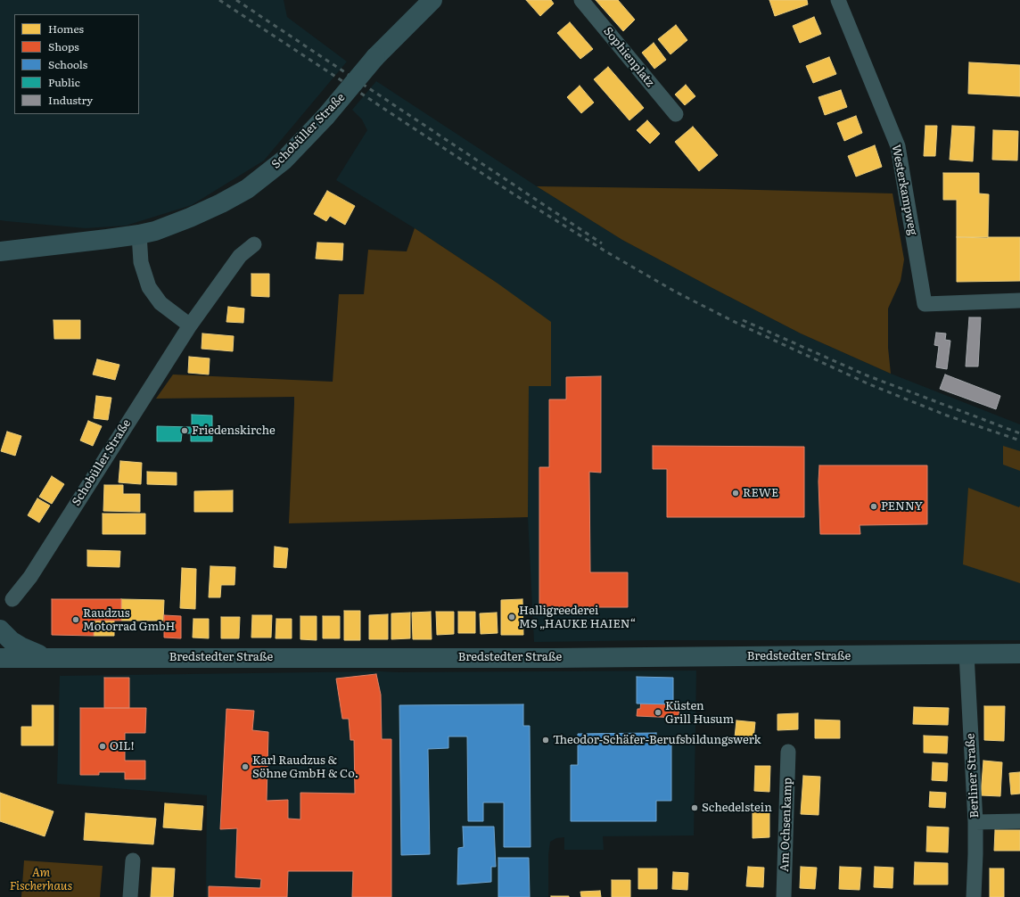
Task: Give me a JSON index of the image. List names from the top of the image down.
{
  "streets": {
    "main road": ["Schobüller Straße", "Bredstedter Straße"],
    "street": [
      "Sophienplatz",
      "Westerkampweg",
      "Berliner Straße",
      "Am Ochsenkamp"
    ]
  },
  "crossings": [
    ["Bredstedter Straße", "Berliner Straße"]
  ],
  "parks": ["Am Fischerhaus"],
  "places": [
    "Friedenskirche",
    "REWE",
    "PENNY",
    "Halligreederei MS „HAUKE HAIEN“",
    "Raudzus Motorrad GmbH",
    "Küsten Grill Husum",
    "Theodor-Schäfer-Berufsbildungswerk",
    "OIL!",
    "Karl Raudzus & Söhne GmbH & Co.",
    "Schedelstein"
  ],
  "legend": [
    "Homes",
    "Shops",
    "Schools",
    "Public",
    "Industry"
  ]
}
